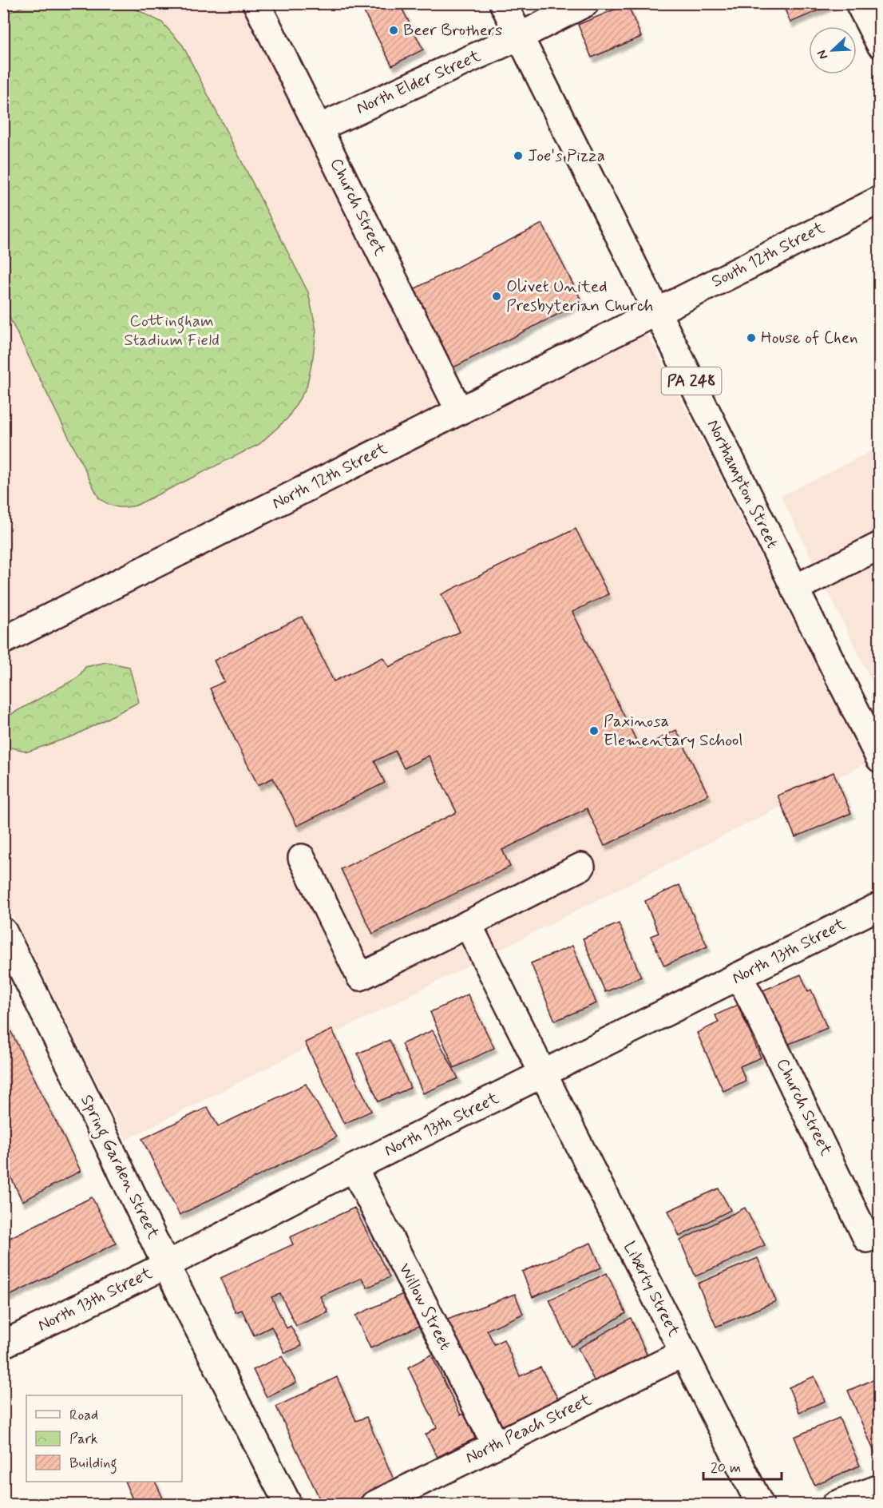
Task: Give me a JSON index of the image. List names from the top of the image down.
{
  "streets": {
    "street": [
      "North Elder Street",
      "Church Street",
      "South 12th Street",
      "PA 248",
      "North 12th Street",
      "Northampton Street",
      "North 13th Street",
      "Spring Garden Street",
      "Liberty Street",
      "Willow Street",
      "North Peach Street"
    ]
  },
  "crossings": [
    ["North Elder Street", "Church Street"],
    ["North Elder Street", "Northampton Street"],
    ["Church Street", "North 12th Street"],
    ["Church Street", "North 13th Street"],
    ["South 12th Street", "North 12th Street"],
    ["South 12th Street", "Northampton Street"],
    ["North 12th Street", "Northampton Street"],
    ["North 13th Street", "Spring Garden Street"],
    ["North 13th Street", "Liberty Street"],
    ["North 13th Street", "Willow Street"],
    ["Liberty Street", "North Peach Street"],
    ["Willow Street", "North Peach Street"]
  ],
  "parks": ["Cottingham Stadium Field"],
  "places": [
    "Beer Brothers",
    "Joe's Pizza",
    "Olivet United Presbyterian Church",
    "House of Chen",
    "Paxinosa Elementary School"
  ],
  "legend": ["Road", "Park", "Building"],
  "scale_bar": "20 m",
  "north": "bottom left"
}
